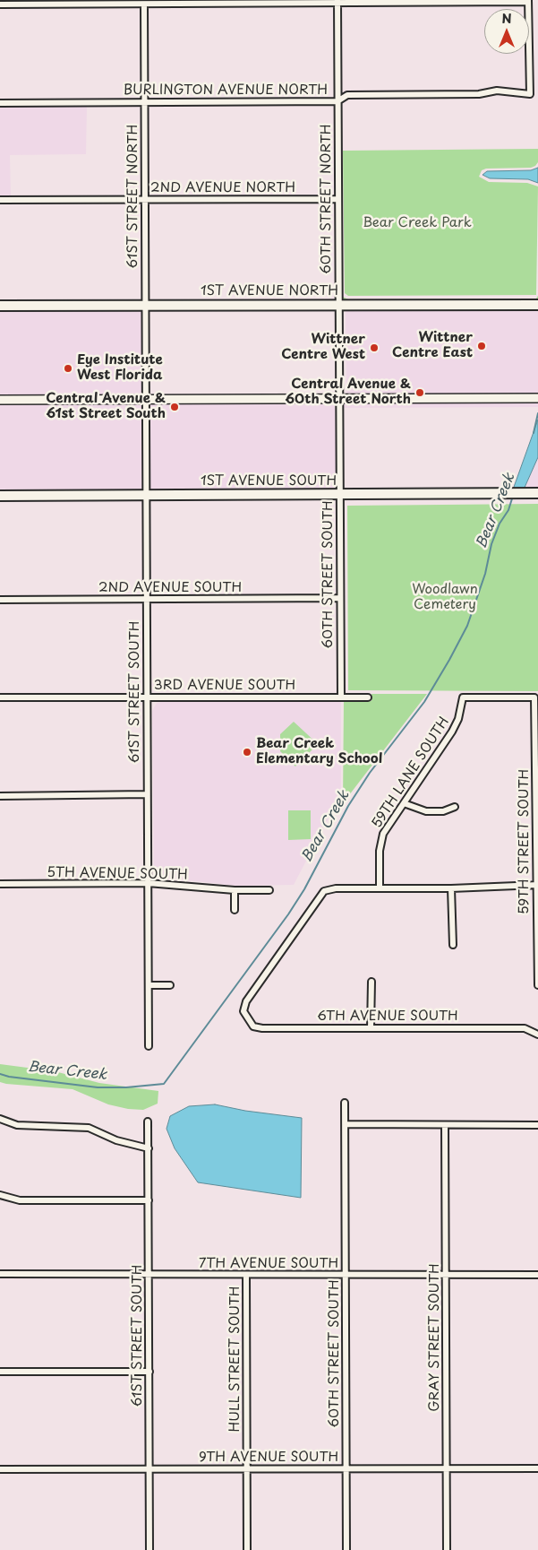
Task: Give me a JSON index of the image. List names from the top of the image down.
{
  "streets": {
    "main road": ["1ST AVENUE NORTH", "1ST AVENUE SOUTH"],
    "street": [
      "BURLINGTON AVENUE NORTH",
      "2ND AVENUE NORTH",
      "61ST STREET NORTH",
      "60TH STREET NORTH",
      "60TH STREET SOUTH",
      "2ND AVENUE SOUTH",
      "3RD AVENUE SOUTH",
      "61ST STREET SOUTH",
      "59TH LANE SOUTH",
      "59TH STREET SOUTH",
      "5TH AVENUE SOUTH",
      "6TH AVENUE SOUTH",
      "7TH AVENUE SOUTH",
      "GRAY STREET SOUTH",
      "HULL STREET SOUTH",
      "9TH AVENUE SOUTH"
    ]
  },
  "crossings": [
    ["BURLINGTON AVENUE NORTH", "61ST STREET NORTH"],
    ["BURLINGTON AVENUE NORTH", "60TH STREET NORTH"],
    ["2ND AVENUE NORTH", "61ST STREET NORTH"],
    ["2ND AVENUE NORTH", "60TH STREET NORTH"],
    ["61ST STREET NORTH", "1ST AVENUE NORTH"],
    ["61ST STREET NORTH", "61ST STREET SOUTH"],
    ["60TH STREET NORTH", "1ST AVENUE NORTH"],
    ["60TH STREET NORTH", "60TH STREET SOUTH"],
    ["1ST AVENUE SOUTH", "60TH STREET SOUTH"],
    ["1ST AVENUE SOUTH", "61ST STREET SOUTH"],
    ["60TH STREET SOUTH", "2ND AVENUE SOUTH"],
    ["60TH STREET SOUTH", "3RD AVENUE SOUTH"],
    ["60TH STREET SOUTH", "7TH AVENUE SOUTH"],
    ["60TH STREET SOUTH", "9TH AVENUE SOUTH"],
    ["2ND AVENUE SOUTH", "61ST STREET SOUTH"],
    ["3RD AVENUE SOUTH", "61ST STREET SOUTH"],
    ["61ST STREET SOUTH", "5TH AVENUE SOUTH"],
    ["61ST STREET SOUTH", "7TH AVENUE SOUTH"],
    ["61ST STREET SOUTH", "9TH AVENUE SOUTH"],
    ["59TH LANE SOUTH", "59TH STREET SOUTH"],
    ["59TH LANE SOUTH", "6TH AVENUE SOUTH"],
    ["7TH AVENUE SOUTH", "GRAY STREET SOUTH"],
    ["7TH AVENUE SOUTH", "HULL STREET SOUTH"],
    ["GRAY STREET SOUTH", "9TH AVENUE SOUTH"],
    ["HULL STREET SOUTH", "9TH AVENUE SOUTH"]
  ],
  "water": ["Bear Creek"],
  "parks": ["Bear Creek Park", "Woodlawn Cemetery"],
  "places": [
    "Wittner Centre East",
    "Wittner Centre West",
    "Eye Institute West Florida",
    "Central Avenue & 60th Street North",
    "Central Avenue & 61st Street South",
    "Bear Creek Elementary School"
  ],
  "north": "top"
}
